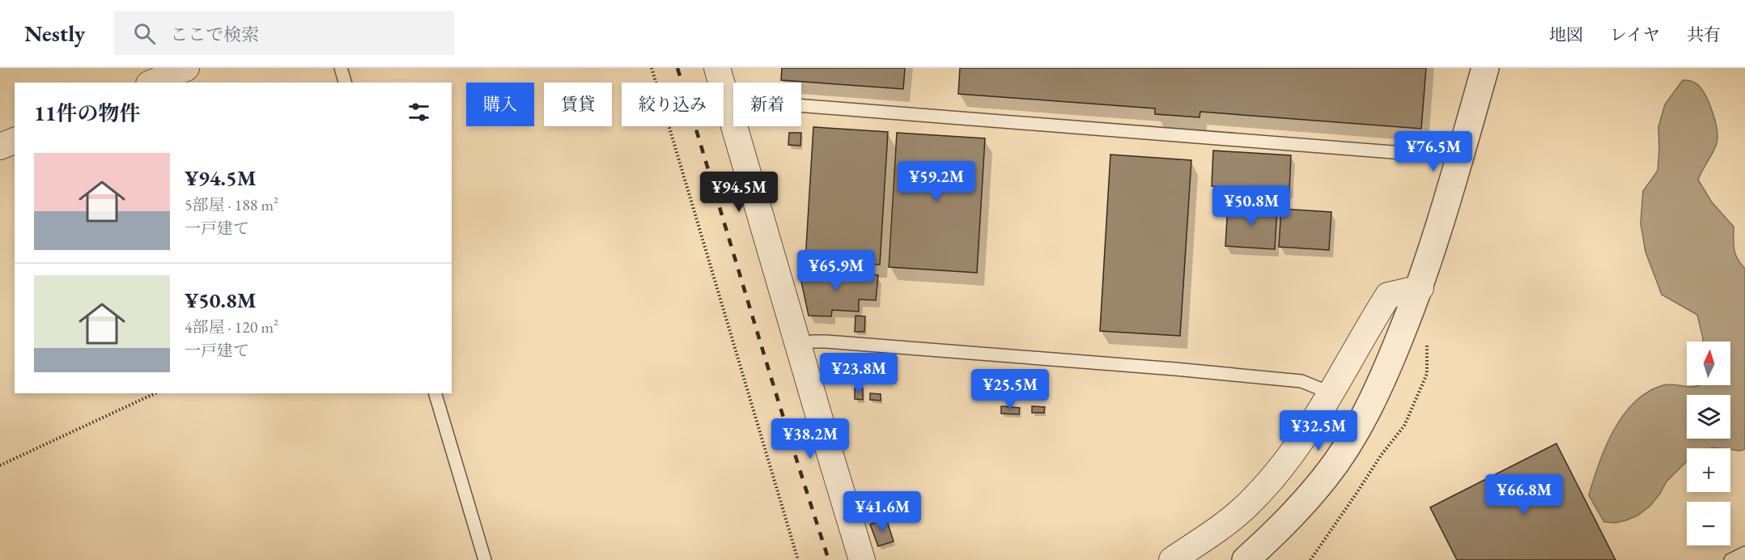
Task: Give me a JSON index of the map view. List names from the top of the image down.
{
  "north": "top",
  "page": {
    "header": "Nestly",
    "search": "ここで検索",
    "nav": ["地図", "レイヤ", "共有"],
    "chip": [
      "購入",
      "賃貸",
      "絞り込み",
      "新着"
    ],
    "heading": "11件の物件",
    "price": [
      "¥76.5M",
      "¥59.2M",
      "¥94.5M",
      "¥50.8M",
      "¥65.9M",
      "¥23.8M",
      "¥25.5M",
      "¥32.5M",
      "¥38.2M",
      "¥66.8M",
      "¥41.6M"
    ],
    "list": [
      {
        "name": "¥94.5M",
        "note": "5部屋 · 188 m² · 一戸建て"
      },
      {
        "name": "¥50.8M",
        "note": "4部屋 · 120 m² · 一戸建て"
      }
    ],
    "map_buttons": ["+", "−"]
  }
}
